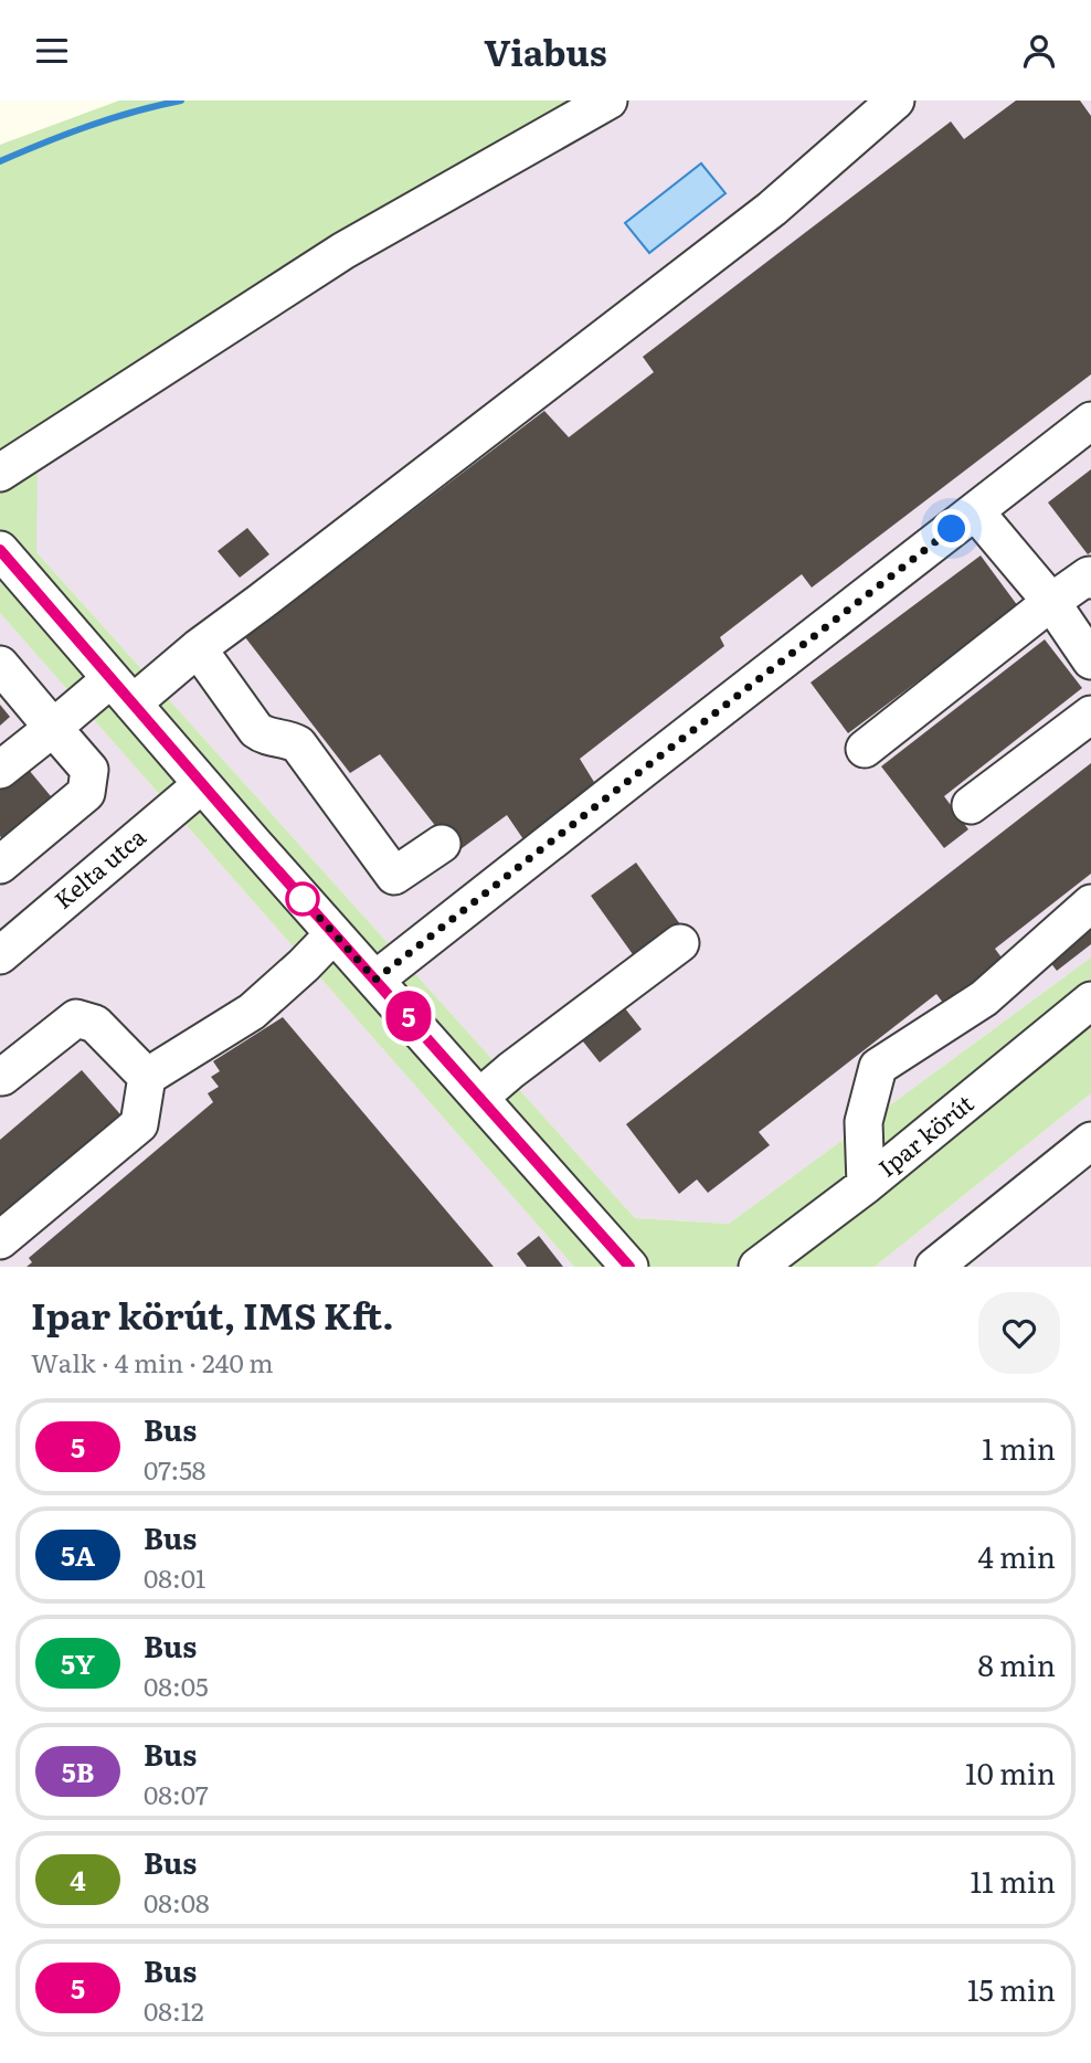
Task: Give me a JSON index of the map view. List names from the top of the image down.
{
  "streets": {
    "street": ["Kelta utca", "Ipar körút"]
  },
  "lines": ["bus line 5"],
  "page": {
    "header": "Viabus",
    "on_map": "5",
    "heading": ["Ipar körút, IMS Kft.", "Walk · 4 min · 240 m"],
    "list": [
      {
        "mark": "5",
        "name": "Bus",
        "note": "07:58",
        "value": "1 min"
      },
      {
        "mark": "5A",
        "name": "Bus",
        "note": "08:01",
        "value": "4 min"
      },
      {
        "mark": "5Y",
        "name": "Bus",
        "note": "08:05",
        "value": "8 min"
      },
      {
        "mark": "5B",
        "name": "Bus",
        "note": "08:07",
        "value": "10 min"
      },
      {
        "mark": "4",
        "name": "Bus",
        "note": "08:08",
        "value": "11 min"
      },
      {
        "mark": "5",
        "name": "Bus",
        "note": "08:12",
        "value": "15 min"
      }
    ]
  }
}
